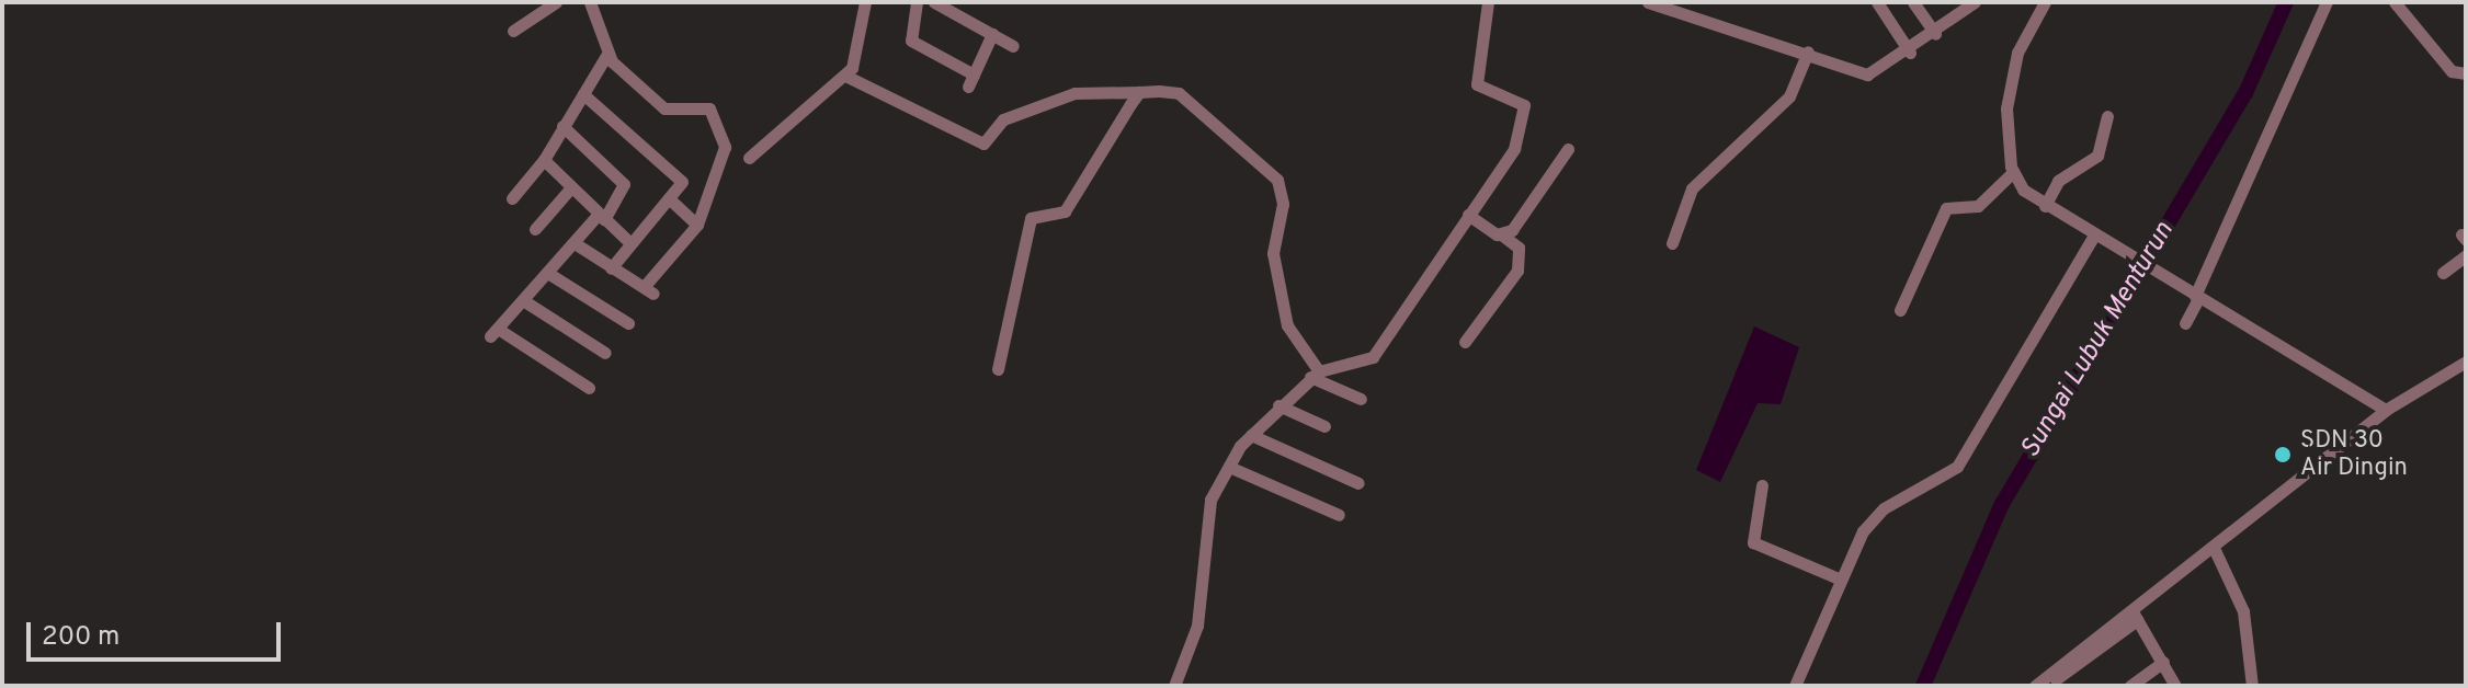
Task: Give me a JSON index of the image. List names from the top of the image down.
{
  "water": ["Sungai Lubuk Menturun"],
  "places": ["SDN 30 Air Dingin"],
  "scale_bar": "200 m"
}
